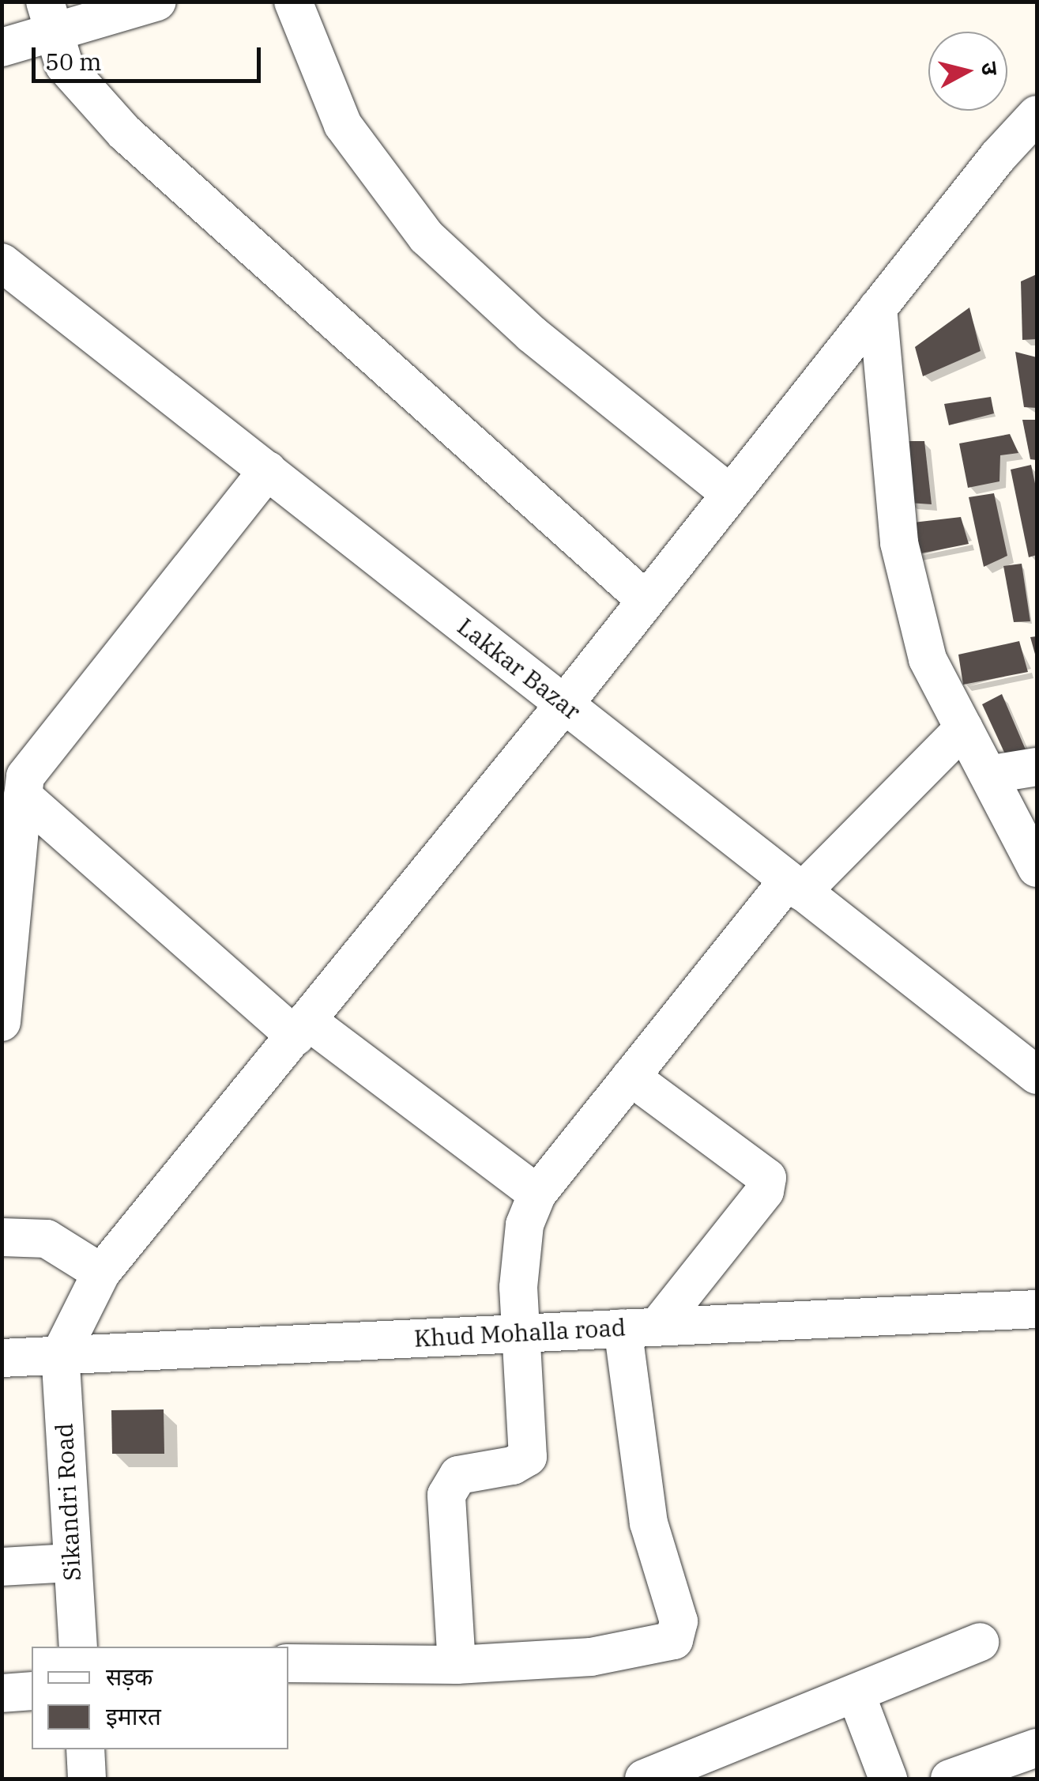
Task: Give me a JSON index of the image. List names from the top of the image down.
{
  "streets": {
    "street": ["Lakkar Bazar", "Khud Mohalla road", "Sikandri Road"]
  },
  "crossings": [
    ["Khud Mohalla road", "Sikandri Road"]
  ],
  "legend": ["सड़क", "इमारत"],
  "scale_bar": "50 m",
  "north": "right"
}
